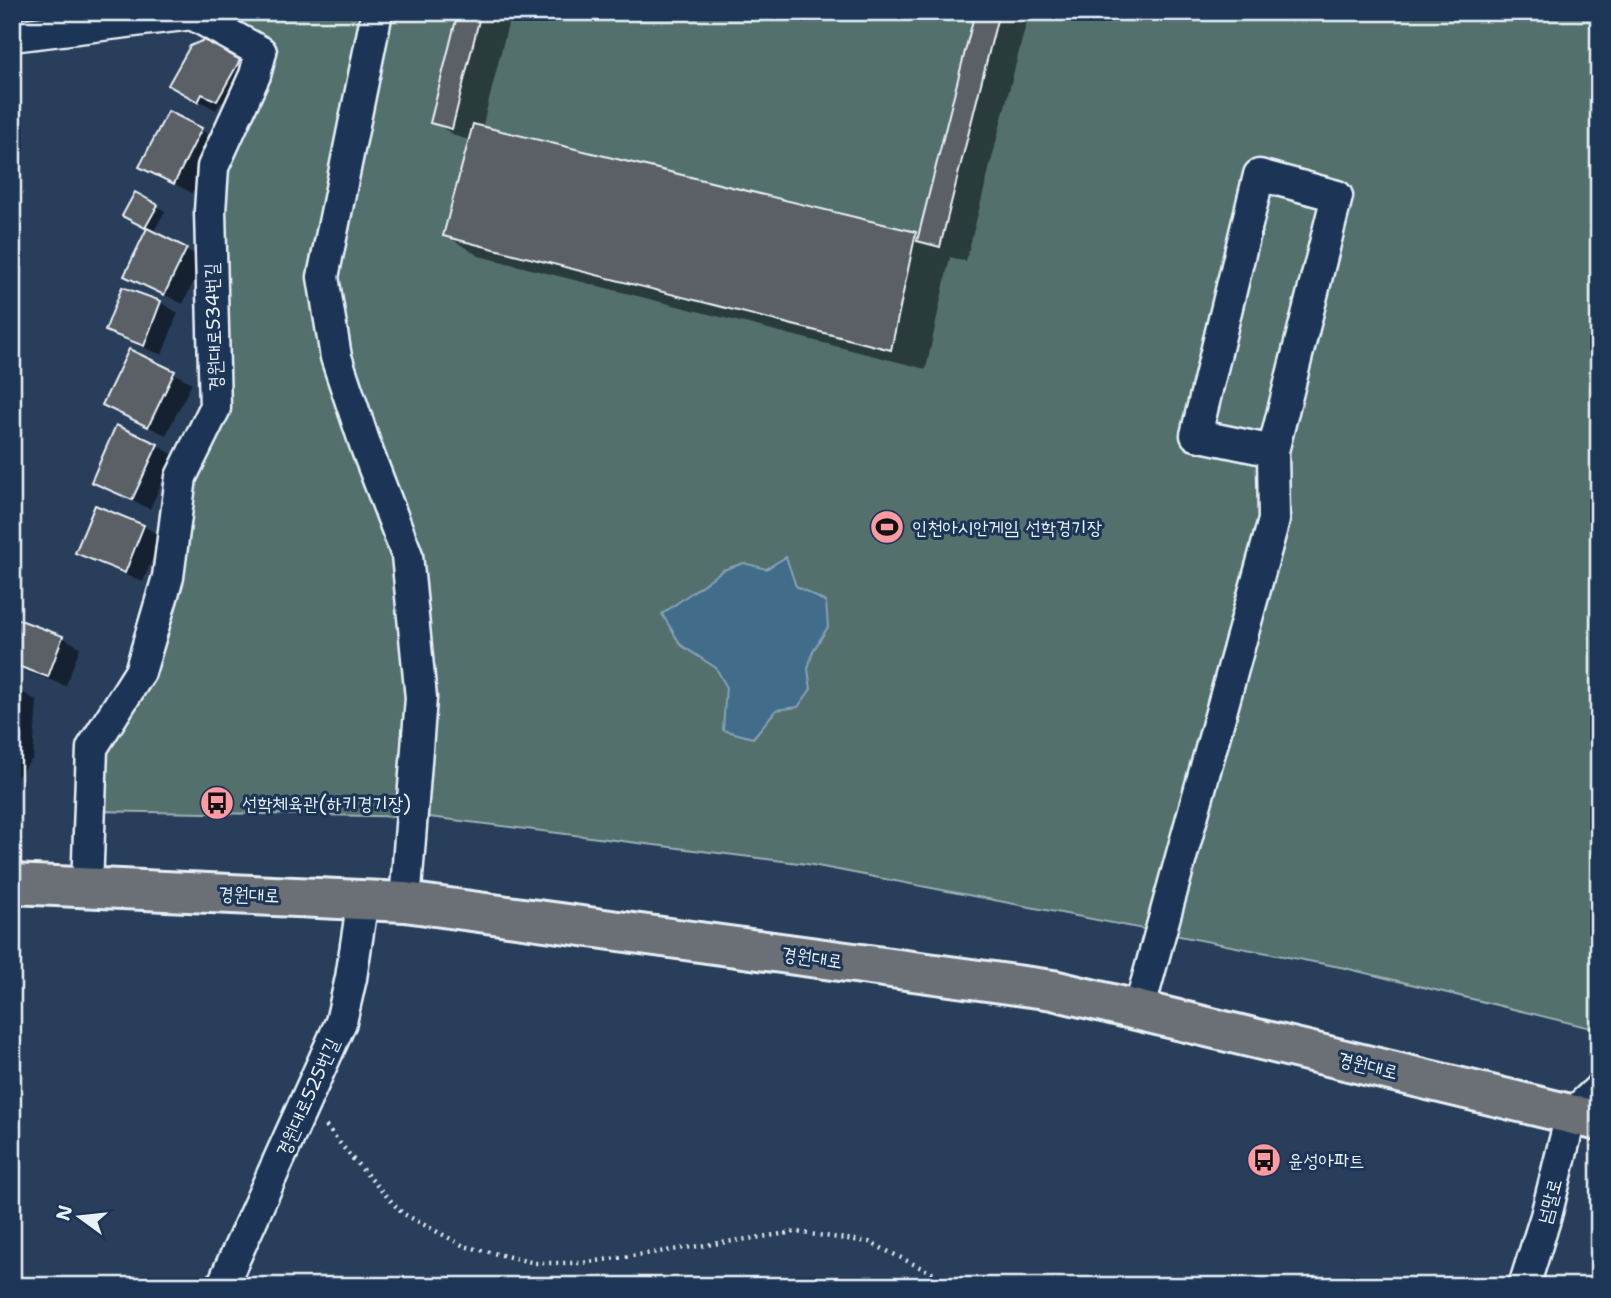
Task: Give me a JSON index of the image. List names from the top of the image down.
{
  "streets": {
    "main road": ["경원대로"],
    "street": ["경원대로534번길", "경원대로525번길", "넘말로"]
  },
  "crossings": [
    ["경원대로534번길", "경원대로"],
    ["경원대로", "경원대로525번길"],
    ["경원대로", "넘말로"]
  ],
  "places": {
    "sports": ["인천아시안게임 선학경기장"],
    "bus stop": ["선학체육관(하키경기장)", "윤성아파트"]
  },
  "north": "left"
}
